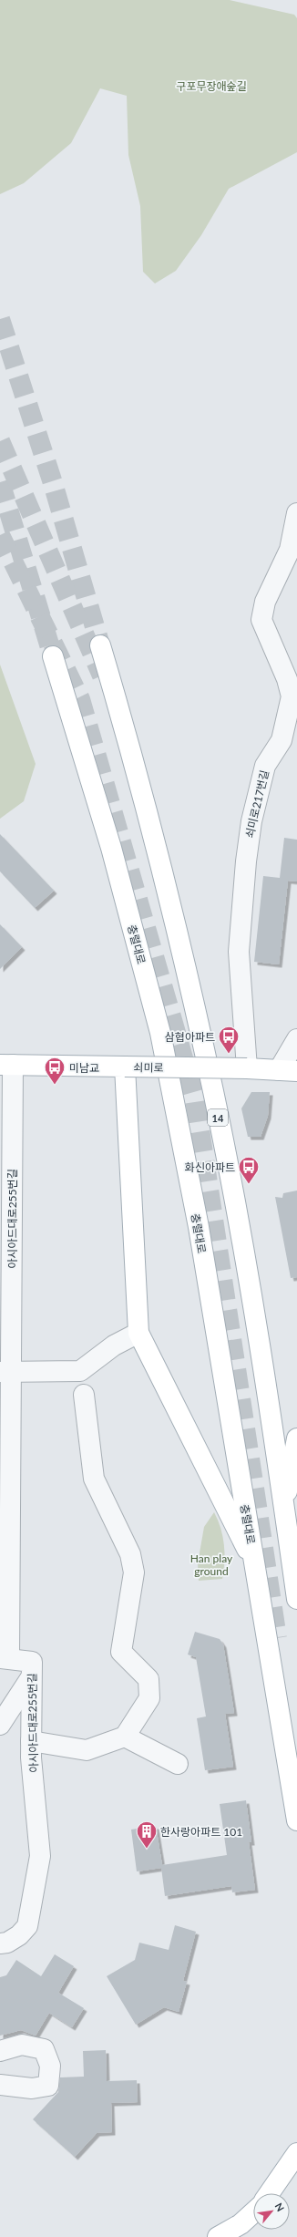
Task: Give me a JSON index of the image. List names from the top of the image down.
{
  "streets": {
    "main road": ["충렬대로", "쇠미로", "14"],
    "street": ["쇠미로217번길", "아시아드대로255번길"]
  },
  "crossings": [
    ["쇠미로217번길", "쇠미로"],
    ["쇠미로", "아시아드대로255번길"]
  ],
  "parks": ["구포무장애숲길", "Han play ground"],
  "places": {
    "bus stop": ["삼협아파트", "미남교", "화신아파트"],
    "building": ["한사랑아파트 101"]
  },
  "north": "top right"
}
